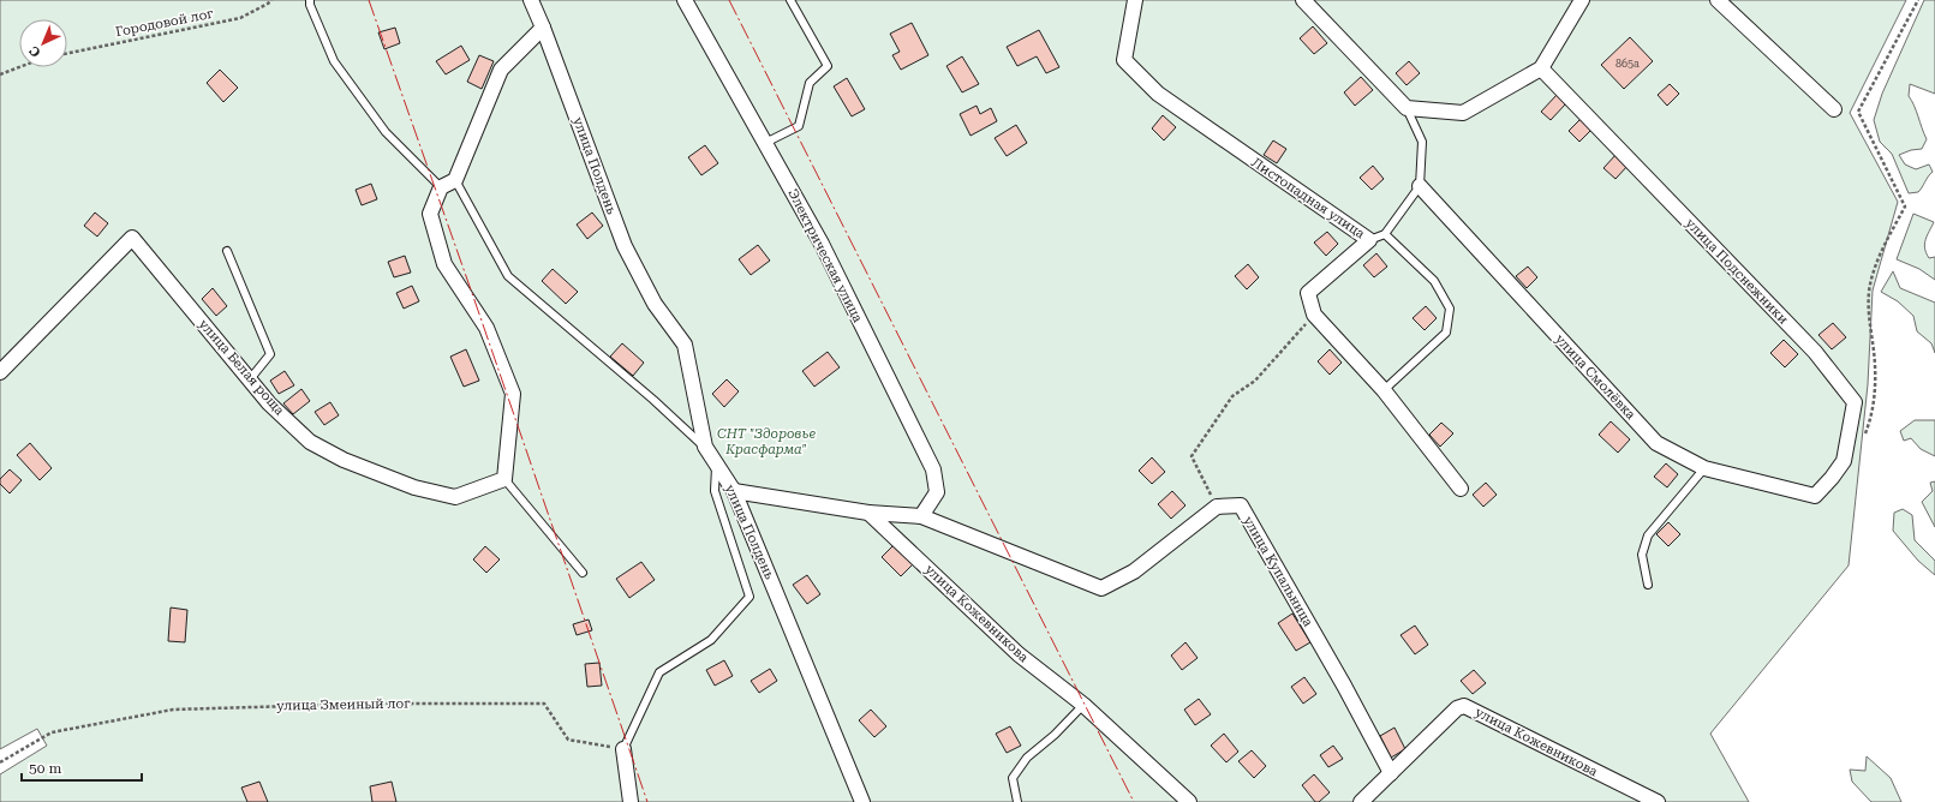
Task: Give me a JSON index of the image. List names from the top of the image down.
{
  "streets": {
    "street": [
      "улица Полдень",
      "Листопадная улица",
      "Электрическая улица",
      "улица Подснежники",
      "улица Белая роща",
      "улица Смолёвка",
      "улица Купальница",
      "улица Кожевникова"
    ],
    "path": ["Городовой лог", "улица Змеиный лог"]
  },
  "crossings": [
    ["улица Подснежники", "улица Смолёвка"],
    ["улица Купальница", "улица Кожевникова"]
  ],
  "parks": ["СНТ \"Здоровье Красфарма\""],
  "house_numbers": ["865а"],
  "scale_bar": "50 m",
  "north": "bottom left"
}
